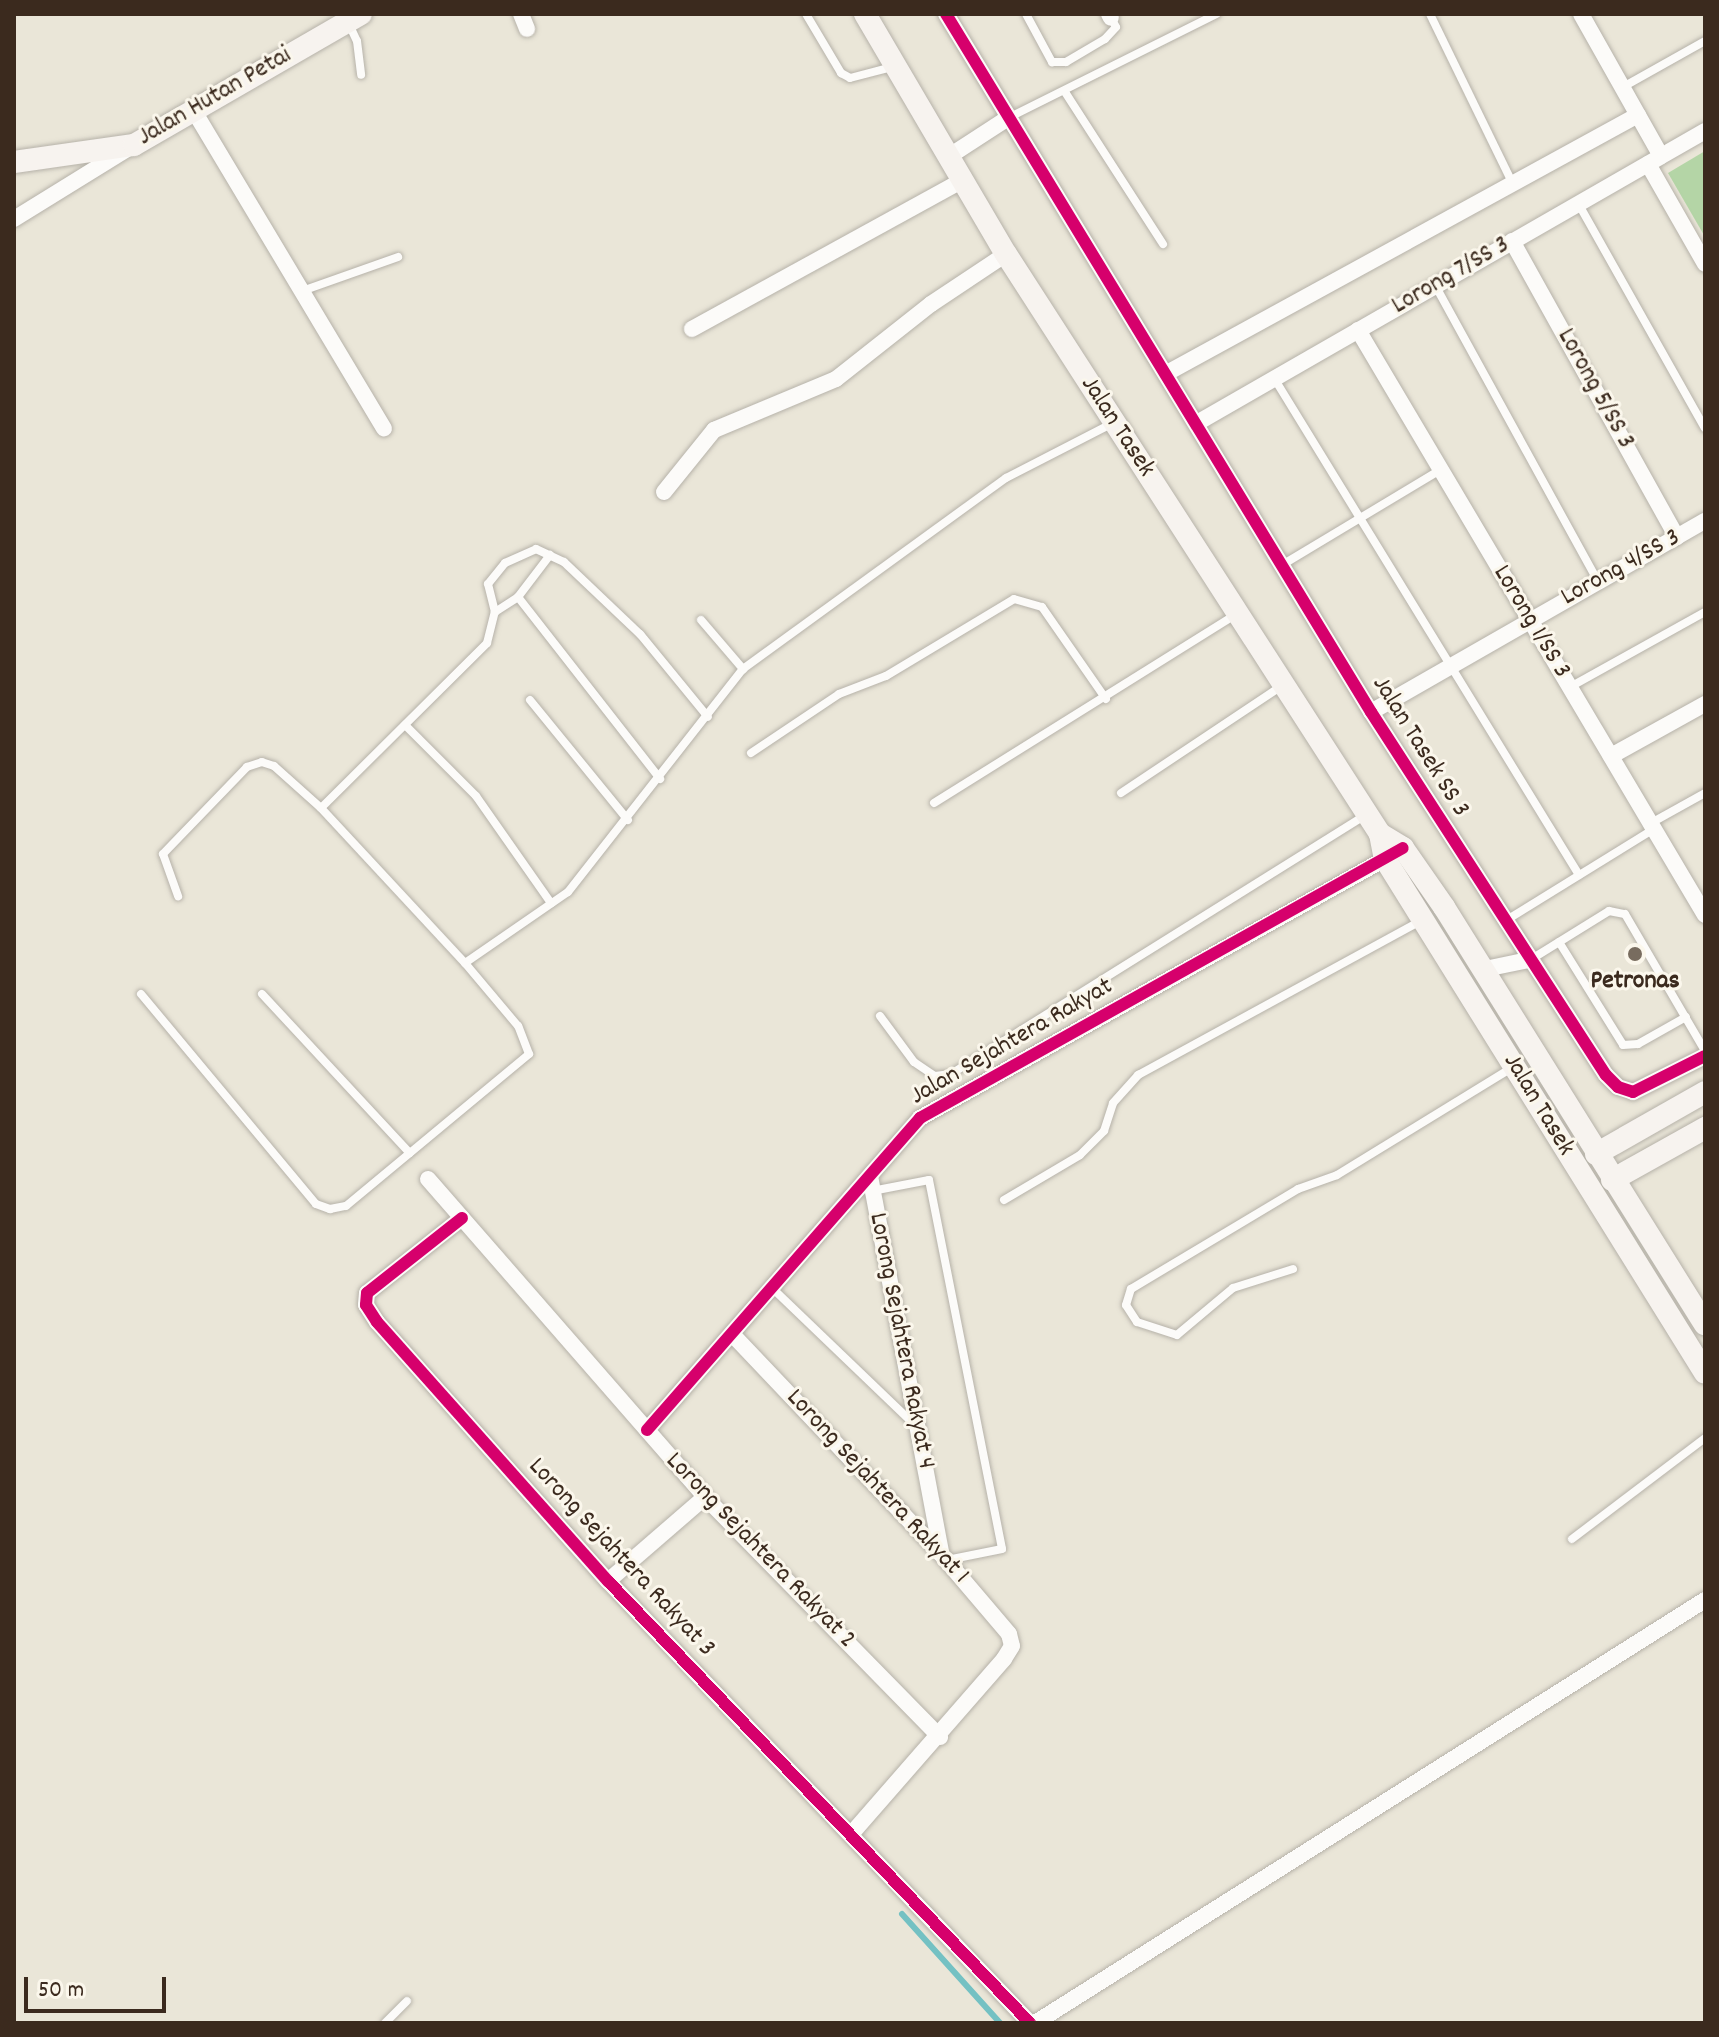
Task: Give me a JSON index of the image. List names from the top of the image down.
{
  "streets": {
    "main road": ["Jalan Hutan Petai", "Jalan Tasek"],
    "street": [
      "Lorong 7/SS 3",
      "Lorong 5/SS 3",
      "Lorong 4/SS 3",
      "Lorong 1/SS 3",
      "Jalan Tasek SS 3",
      "Jalan Sejahtera Rakyat",
      "Lorong Sejahtera Rakyat 4",
      "Lorong Sejahtera Rakyat 1",
      "Lorong Sejahtera Rakyat 2",
      "Lorong Sejahtera Rakyat 3"
    ]
  },
  "crossings": [
    ["Lorong 7/SS 3", "Lorong 5/SS 3"],
    ["Lorong 7/SS 3", "Lorong 1/SS 3"],
    ["Lorong 7/SS 3", "Jalan Tasek SS 3"],
    ["Lorong 5/SS 3", "Lorong 4/SS 3"],
    ["Jalan Tasek", "Jalan Sejahtera Rakyat"],
    ["Lorong 4/SS 3", "Lorong 1/SS 3"],
    ["Lorong 4/SS 3", "Jalan Tasek SS 3"],
    ["Jalan Sejahtera Rakyat", "Lorong Sejahtera Rakyat 4"],
    ["Jalan Sejahtera Rakyat", "Lorong Sejahtera Rakyat 1"],
    ["Jalan Sejahtera Rakyat", "Lorong Sejahtera Rakyat 2"],
    ["Lorong Sejahtera Rakyat 4", "Lorong Sejahtera Rakyat 1"],
    ["Lorong Sejahtera Rakyat 1", "Lorong Sejahtera Rakyat 2"],
    ["Lorong Sejahtera Rakyat 2", "Lorong Sejahtera Rakyat 3"]
  ],
  "places": ["Petronas"],
  "scale_bar": "50 m"
}
